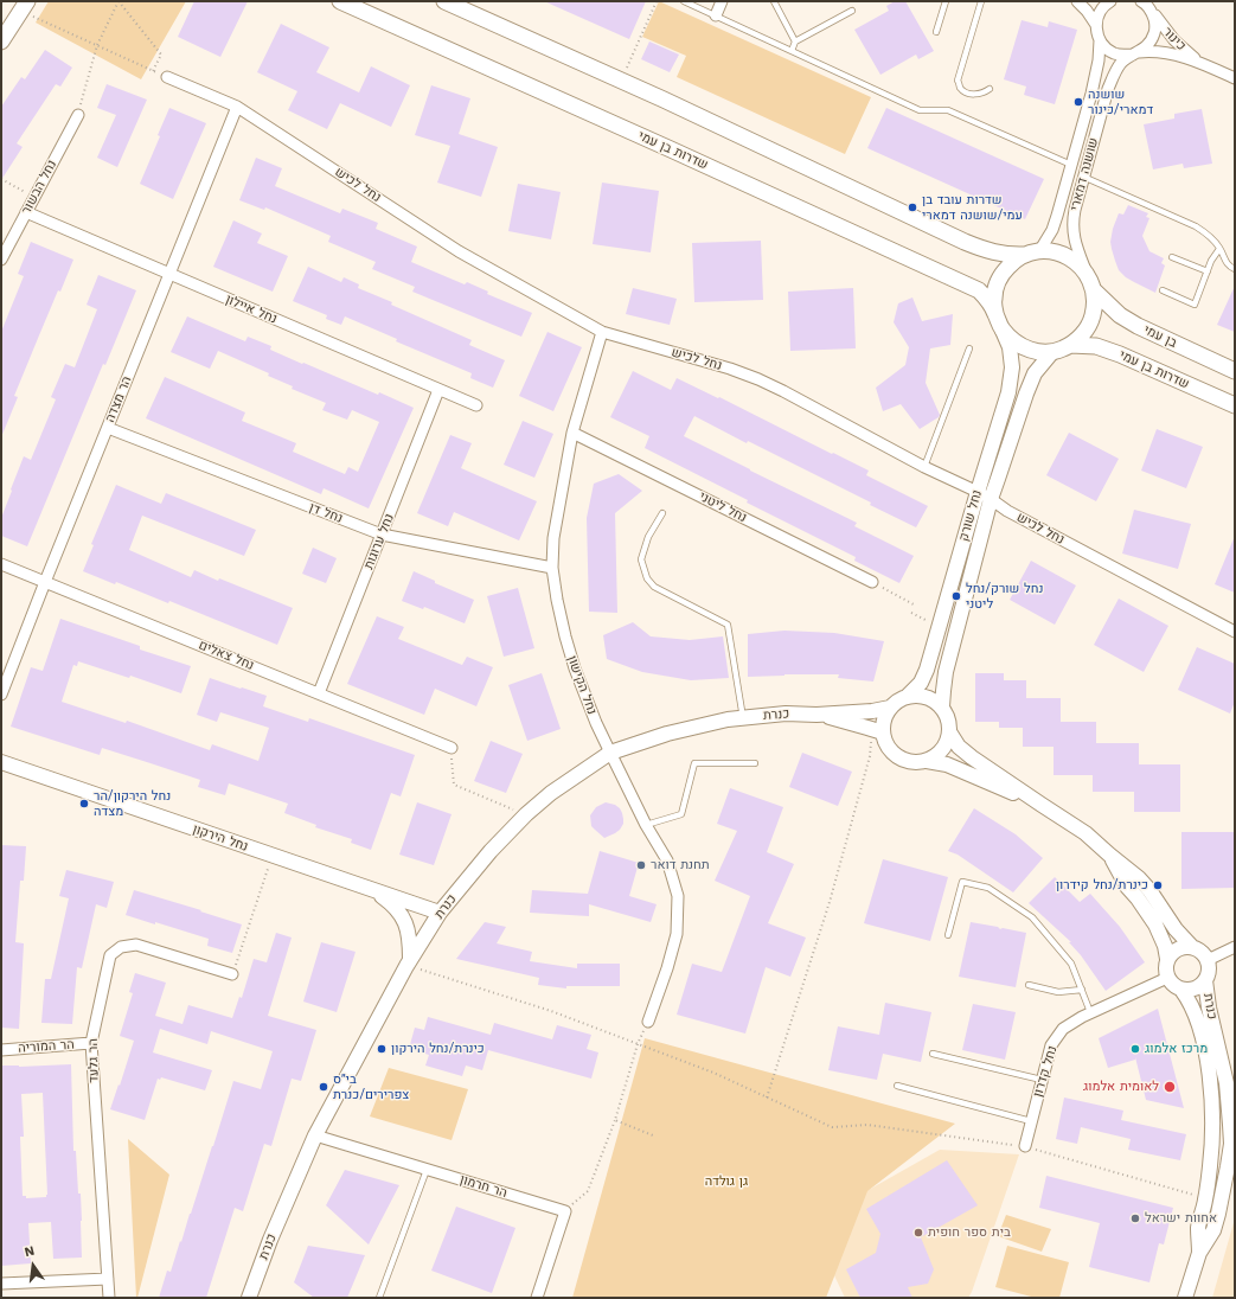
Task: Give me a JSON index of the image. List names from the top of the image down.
{
  "streets": {
    "main road": ["שדרות בן עמי", "בן עמי"],
    "street": [
      "כינור",
      "שושנה דמארי",
      "נחל לכיש",
      "נחל הבשור",
      "נחל איילון",
      "הר מצדה",
      "נחל ליטני",
      "נחל דן",
      "נחל שורק",
      "נחל ערוגות",
      "נחל צאלים",
      "נחל הקישון",
      "כנרת",
      "נחל הירקון",
      "הר המוריה",
      "הר גלעד",
      "נחל קדרון",
      "הר חרמון"
    ]
  },
  "crossings": [
    ["כינור", "שושנה דמארי"],
    ["שדרות בן עמי", "שושנה דמארי"],
    ["שדרות בן עמי", "בן עמי"],
    ["שדרות בן עמי", "נחל שורק"],
    ["שושנה דמארי", "בן עמי"],
    ["שושנה דמארי", "נחל שורק"],
    ["נחל לכיש", "הר מצדה"],
    ["נחל לכיש", "נחל שורק"],
    ["נחל לכיש", "נחל הקישון"],
    ["נחל הבשור", "נחל איילון"],
    ["נחל איילון", "הר מצדה"],
    ["נחל איילון", "נחל ערוגות"],
    ["בן עמי", "נחל שורק"],
    ["הר מצדה", "נחל דן"],
    ["הר מצדה", "נחל צאלים"],
    ["נחל ליטני", "נחל הקישון"],
    ["נחל דן", "נחל ערוגות"],
    ["נחל דן", "נחל הקישון"],
    ["נחל שורק", "כנרת"],
    ["נחל ערוגות", "נחל צאלים"],
    ["נחל הקישון", "כנרת"],
    ["כנרת", "נחל הירקון"],
    ["כנרת", "נחל קדרון"],
    ["כנרת", "הר חרמון"],
    ["הר המוריה", "הר גלעד"]
  ],
  "parks": ["גן גולדה"],
  "places": [
    "שושנה דמארי/כינור",
    "שדרות עובד בן עמי/שושנה דמארי",
    "נחל שורק/נחל ליטני",
    "נחל הירקון/הר מצדה",
    "תחנת דואר",
    "כינרת/נחל קידרון",
    "כינרת/נחל הירקון",
    "מרכז אלמוג",
    "בי״ס צפרירים/כנרת",
    "לאומית אלמוג",
    "אחוות ישראל",
    "בית ספר חופית"
  ],
  "north": "top"
}
